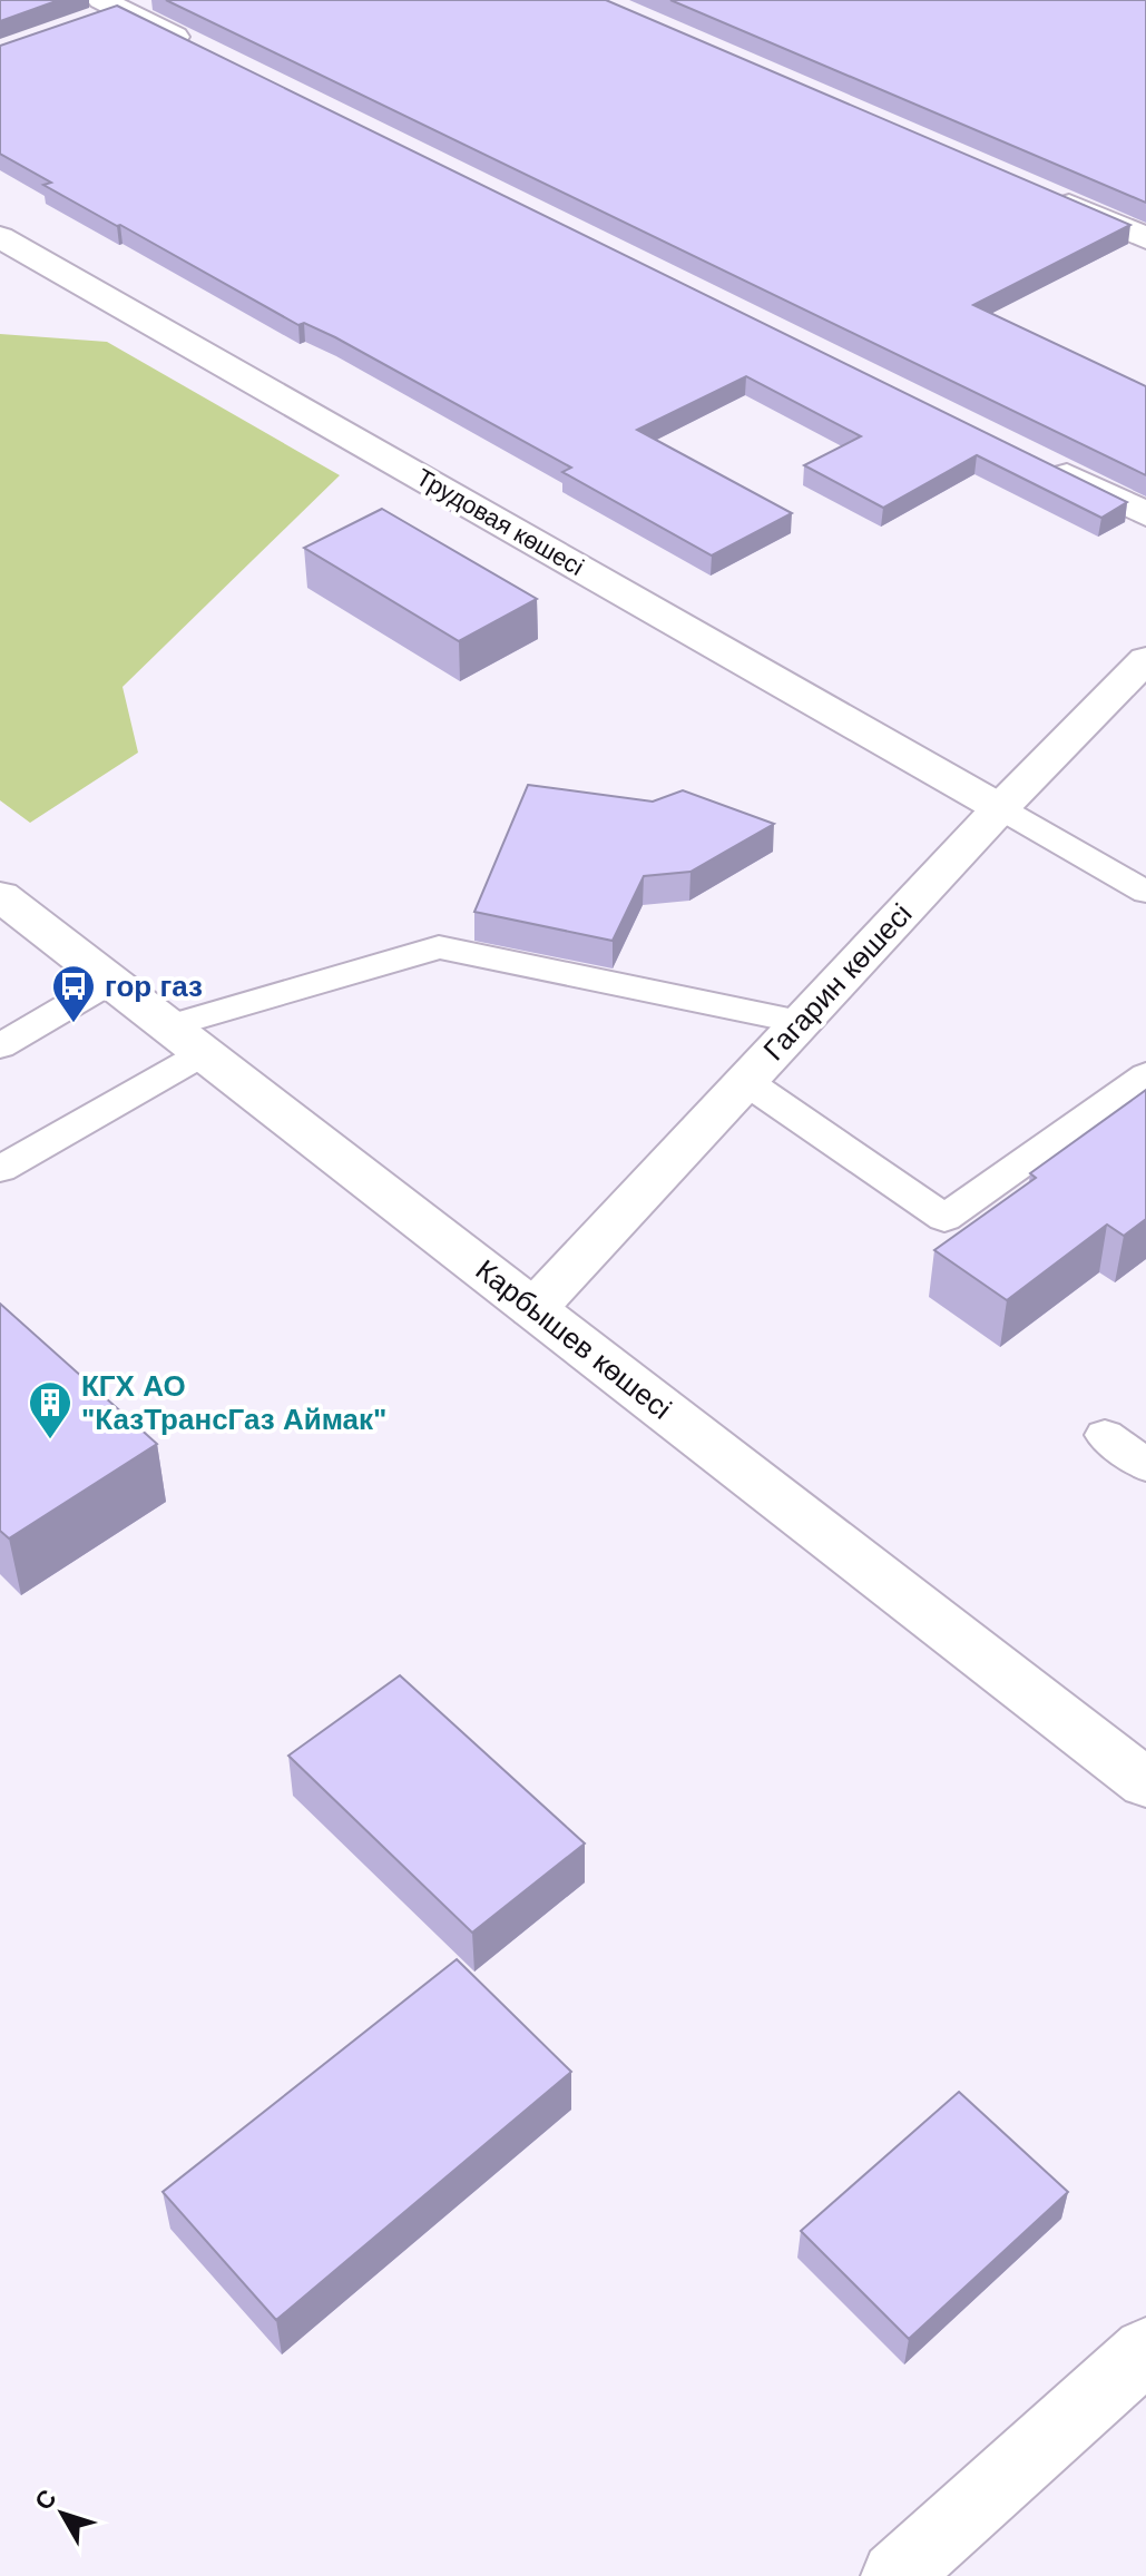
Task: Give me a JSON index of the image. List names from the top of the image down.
{
  "streets": {
    "street": ["Трудовая көшесі", "Гагарин көшесі", "Карбышев көшесі"]
  },
  "crossings": [
    ["Трудовая көшесі", "Гагарин көшесі"],
    ["Гагарин көшесі", "Карбышев көшесі"]
  ],
  "places": {
    "bus stop": ["гор газ"],
    "building": ["КГХ АО \"КазТрансГаз Аймак\""]
  },
  "north": "top left"
}
